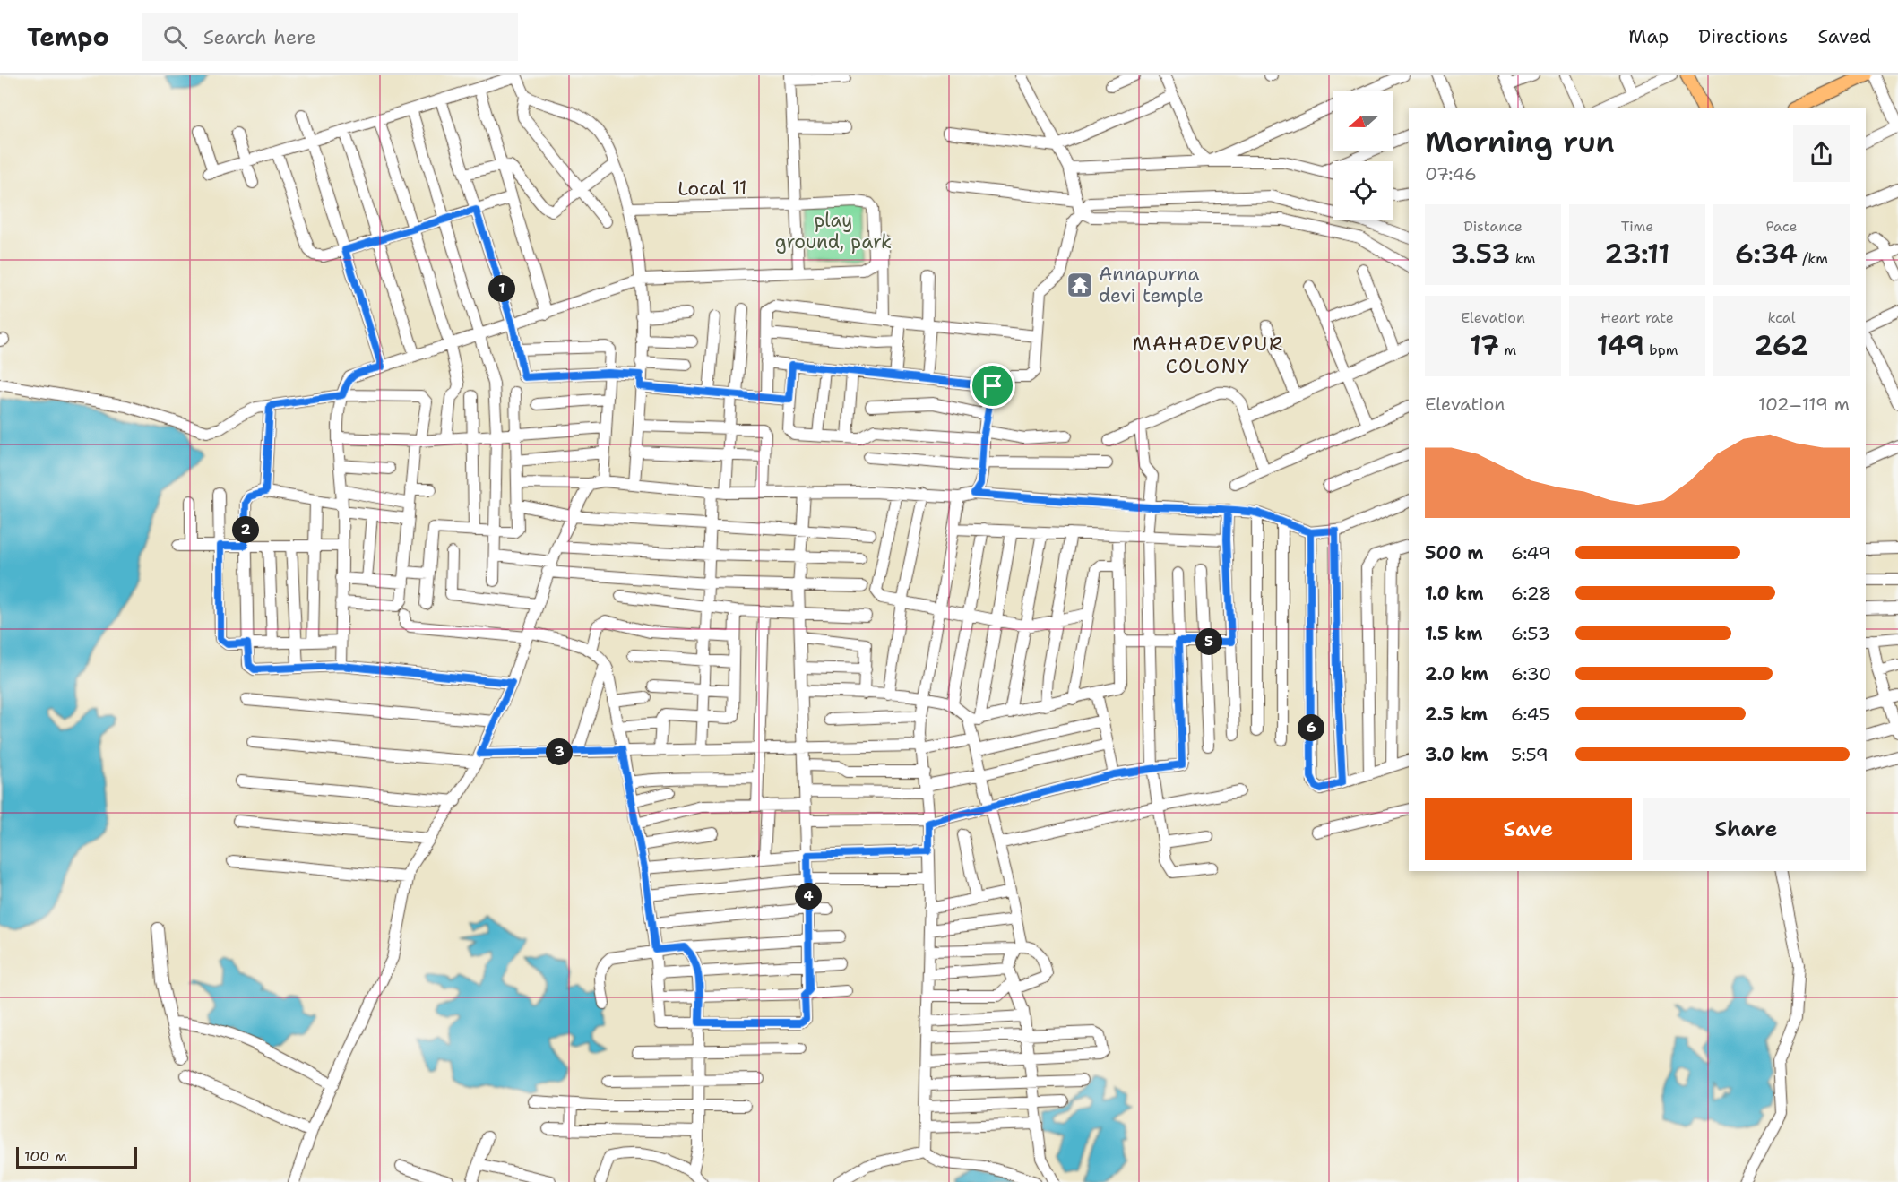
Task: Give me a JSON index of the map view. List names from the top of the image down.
{
  "streets": {
    "street": ["Local 11"]
  },
  "districts": ["MAHADEVPUR COLONY"],
  "parks": ["play ground, park"],
  "places": {
    "temple": ["Annapurna devi temple"]
  },
  "scale_bar": "100 m",
  "north": "left",
  "page": {
    "header": "Tempo",
    "search": "Search here",
    "nav": ["Map", "Directions", "Saved"],
    "heading": ["Morning run", "07:46"],
    "stats": [
      ["Distance", "3.53 km"],
      ["Time", "23:11"],
      ["Pace", "6:34 /km"],
      ["Elevation", "17 m"],
      ["Heart rate", "149 bpm"],
      ["kcal", "262"]
    ],
    "pins": [
      "1",
      "2",
      "5",
      "6",
      "3",
      "4"
    ],
    "chart": ["Elevation", "102–119 m"],
    "list": [
      {
        "name": "500 m",
        "note": "6:49"
      },
      {
        "name": "1.0 km",
        "note": "6:28"
      },
      {
        "name": "1.5 km",
        "note": "6:53"
      },
      {
        "name": "2.0 km",
        "note": "6:30"
      },
      {
        "name": "2.5 km",
        "note": "6:45"
      },
      {
        "name": "3.0 km",
        "note": "5:59"
      }
    ],
    "buttons": ["Save", "Share"],
    "scale": "100 m"
  }
}
